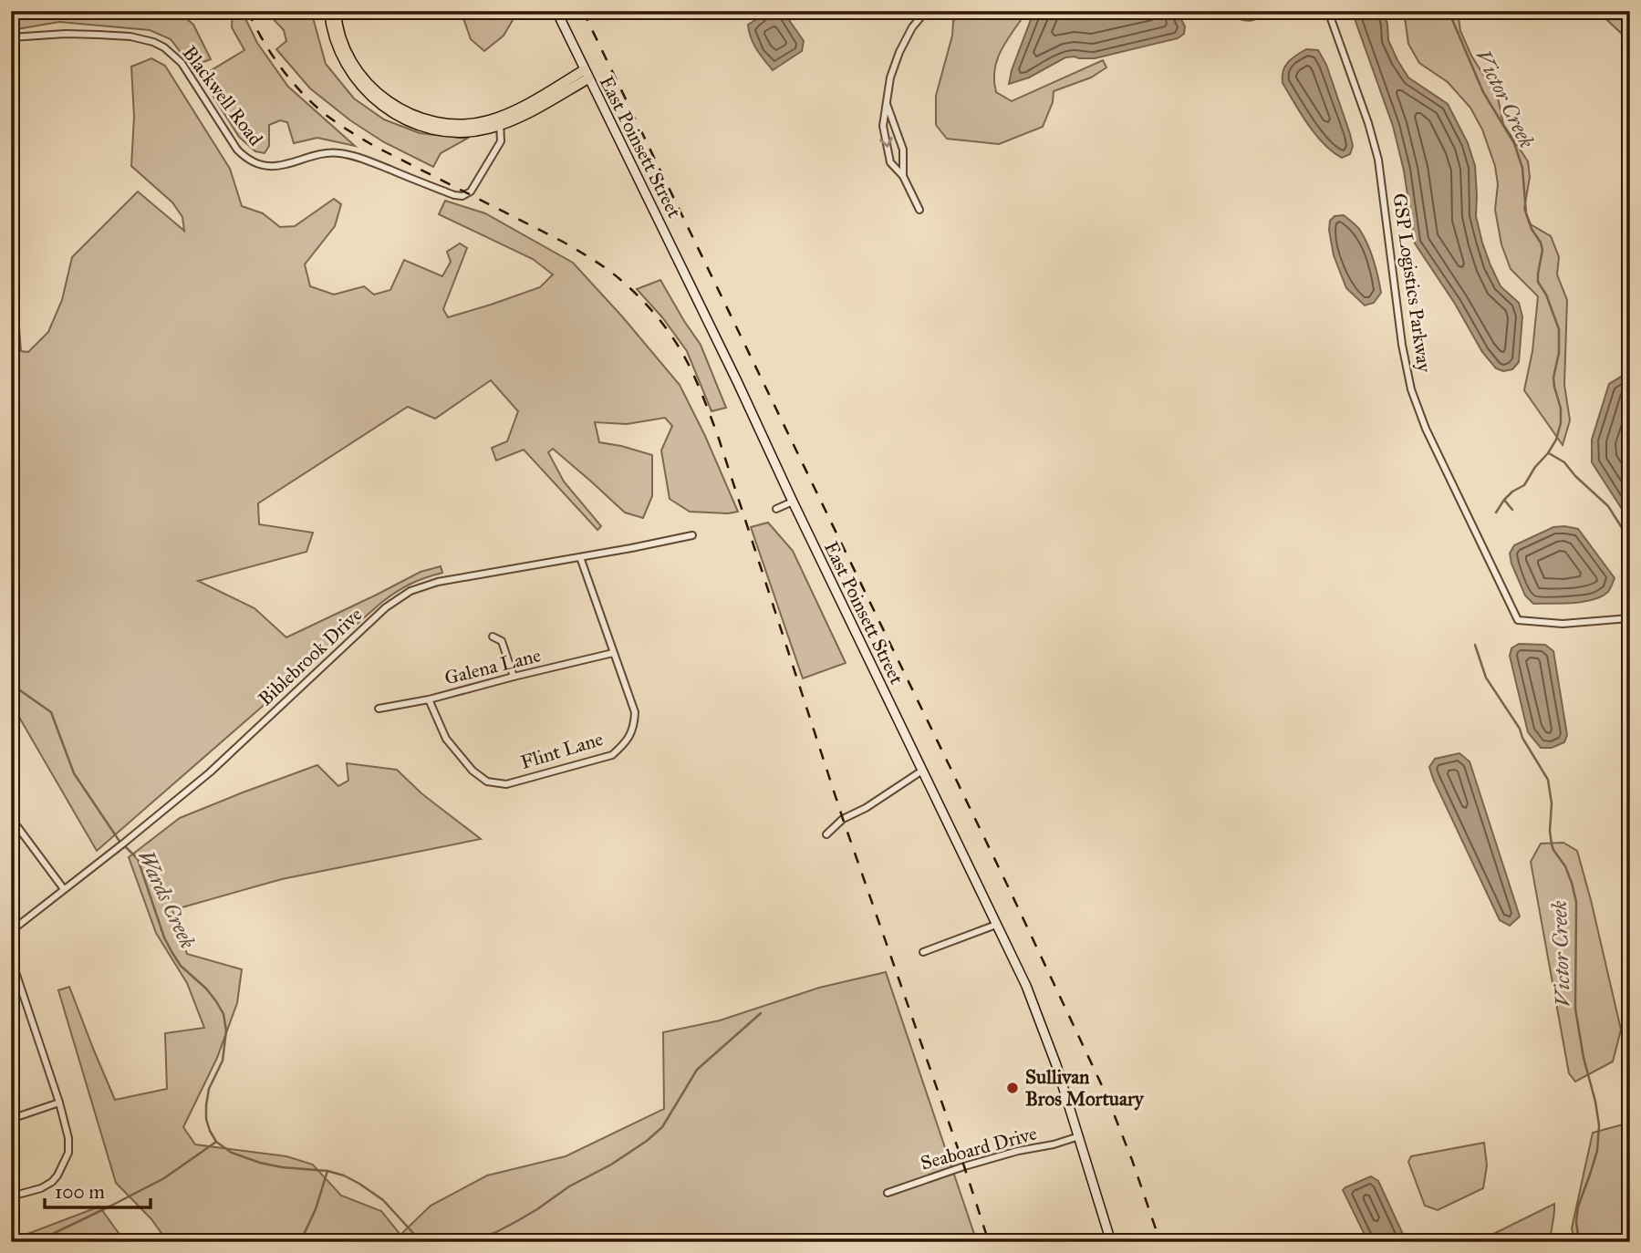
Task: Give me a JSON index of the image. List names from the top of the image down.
{
  "streets": {
    "main road": ["East Poinsett Street"],
    "street": [
      "Blackwell Road",
      "GSP Logistics Parkway",
      "Biblebrook Drive",
      "Galena Lane",
      "Flint Lane",
      "Seaboard Drive"
    ]
  },
  "crossings": [
    ["East Poinsett Street", "Seaboard Drive"],
    ["Biblebrook Drive", "Flint Lane"],
    ["Galena Lane", "Flint Lane"]
  ],
  "water": ["Victor Creek", "Wards Creek"],
  "places": ["Sullivan Bros Mortuary"],
  "scale_bar": "100 m"
}
